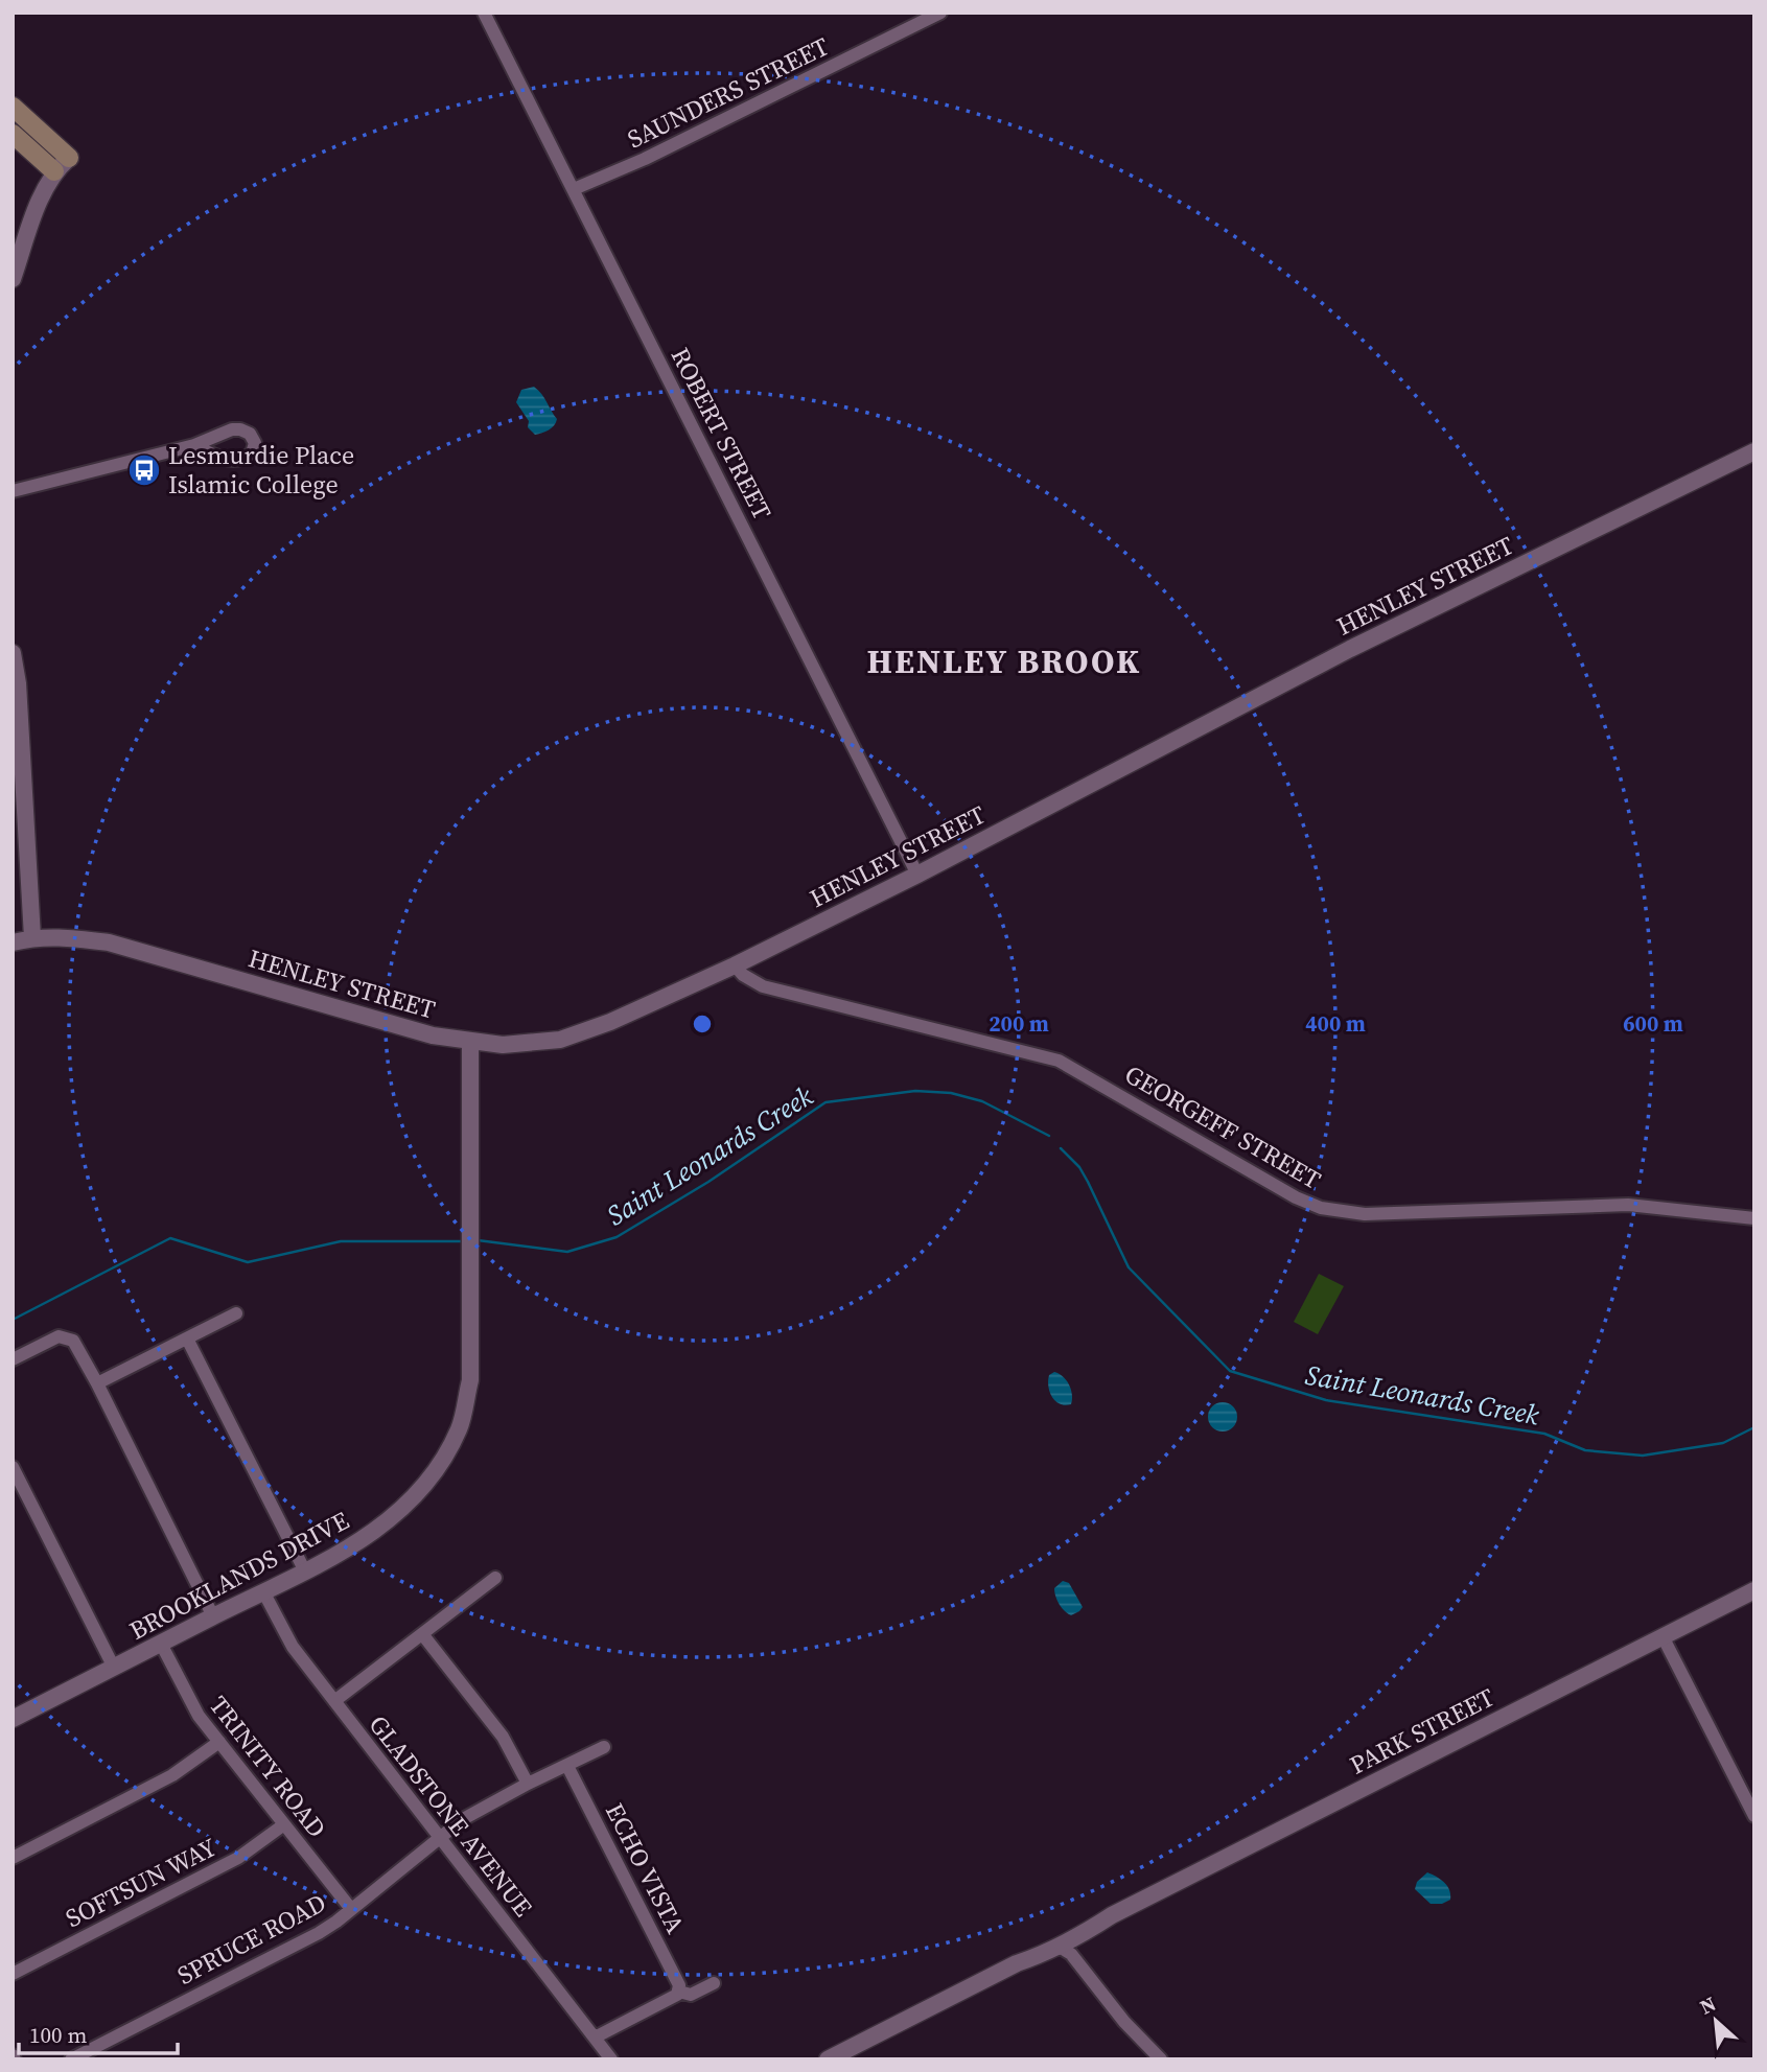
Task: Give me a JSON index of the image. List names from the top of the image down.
{
  "streets": {
    "street": [
      "SAUNDERS STREET",
      "ROBERT STREET",
      "HENLEY STREET",
      "GEORGEFF STREET",
      "BROOKLANDS DRIVE",
      "PARK STREET",
      "TRINITY ROAD",
      "GLADSTONE AVENUE",
      "ECHO VISTA",
      "SOFTSUN WAY",
      "SPRUCE ROAD"
    ]
  },
  "crossings": [
    ["SAUNDERS STREET", "ROBERT STREET"],
    ["ROBERT STREET", "HENLEY STREET"],
    ["HENLEY STREET", "GEORGEFF STREET"],
    ["HENLEY STREET", "BROOKLANDS DRIVE"],
    ["BROOKLANDS DRIVE", "TRINITY ROAD"],
    ["BROOKLANDS DRIVE", "GLADSTONE AVENUE"],
    ["TRINITY ROAD", "SOFTSUN WAY"],
    ["TRINITY ROAD", "SPRUCE ROAD"],
    ["GLADSTONE AVENUE", "SPRUCE ROAD"],
    ["ECHO VISTA", "SPRUCE ROAD"]
  ],
  "districts": ["HENLEY BROOK"],
  "water": ["Saint Leonards Creek"],
  "places": {
    "bus stop": ["Lesmurdie Place Islamic College"]
  },
  "scale_bar": "100 m",
  "north": "top left",
  "rings": ["200 m", "400 m", "600 m"]
}
